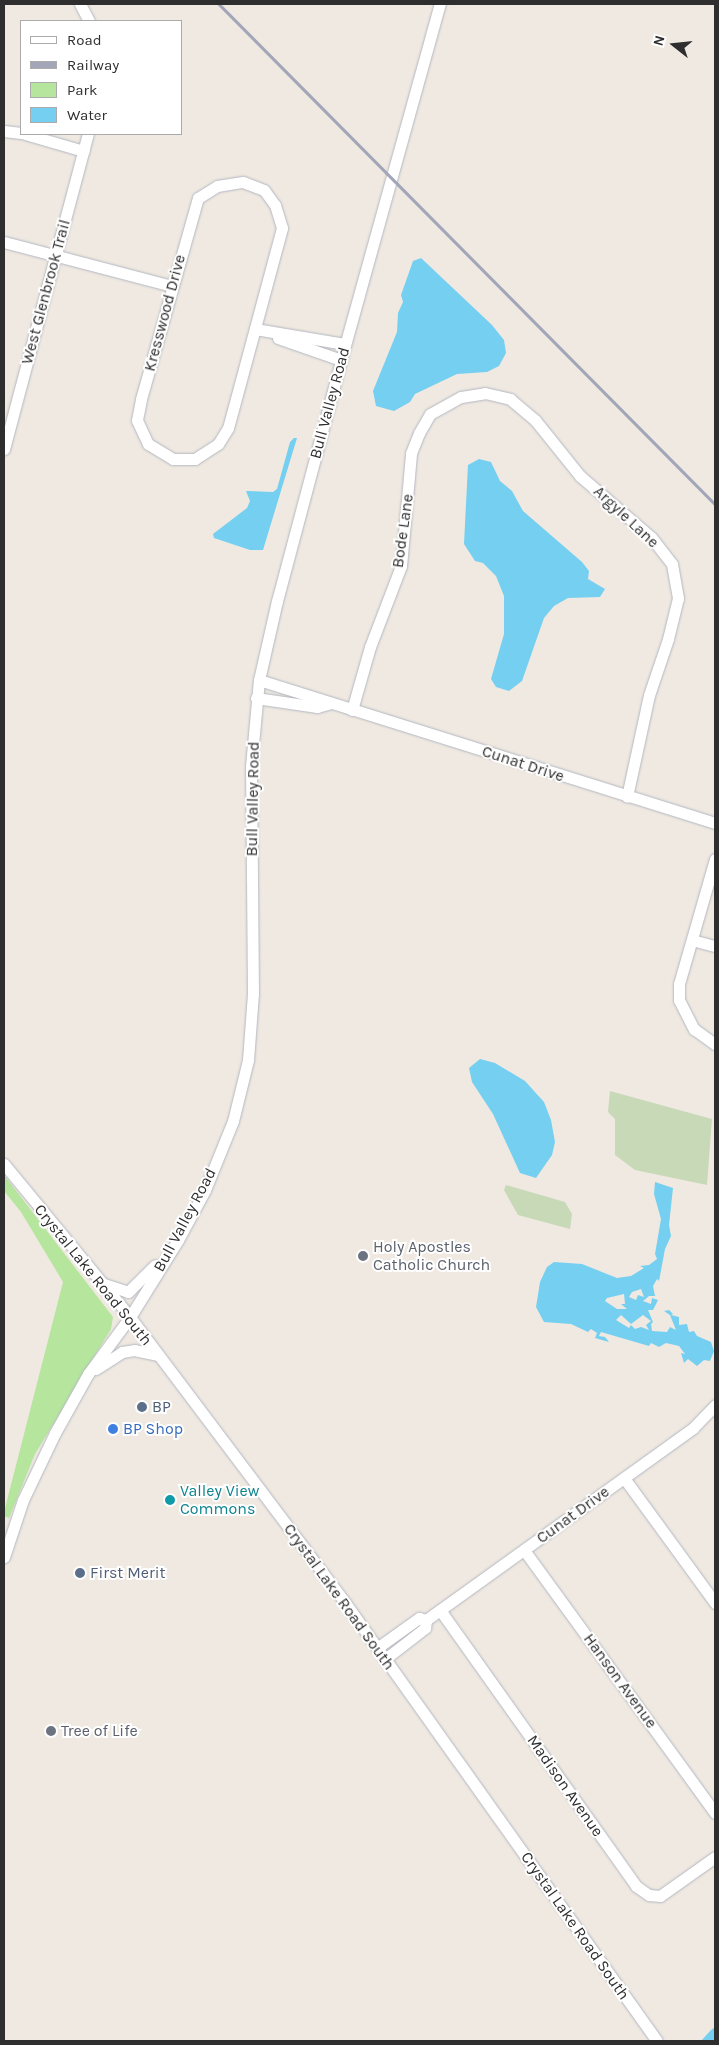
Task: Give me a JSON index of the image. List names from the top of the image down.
{
  "streets": {
    "street": [
      "West Glenbrook Trail",
      "Kresswood Drive",
      "Bull Valley Road",
      "Argyle Lane",
      "Bode Lane",
      "Cunat Drive",
      "Crystal Lake Road South",
      "Hanson Avenue",
      "Madison Avenue"
    ]
  },
  "crossings": [
    ["Bull Valley Road", "Cunat Drive"],
    ["Bull Valley Road", "Crystal Lake Road South"],
    ["Argyle Lane", "Bode Lane"],
    ["Argyle Lane", "Cunat Drive"],
    ["Bode Lane", "Cunat Drive"],
    ["Cunat Drive", "Crystal Lake Road South"],
    ["Cunat Drive", "Hanson Avenue"],
    ["Cunat Drive", "Madison Avenue"]
  ],
  "places": [
    "Holy Apostles Catholic Church",
    "BP",
    "BP Shop",
    "Valley View Commons",
    "First Merit",
    "Tree of Life"
  ],
  "legend": [
    "Road",
    "Railway",
    "Park",
    "Water"
  ],
  "north": "left"
}
